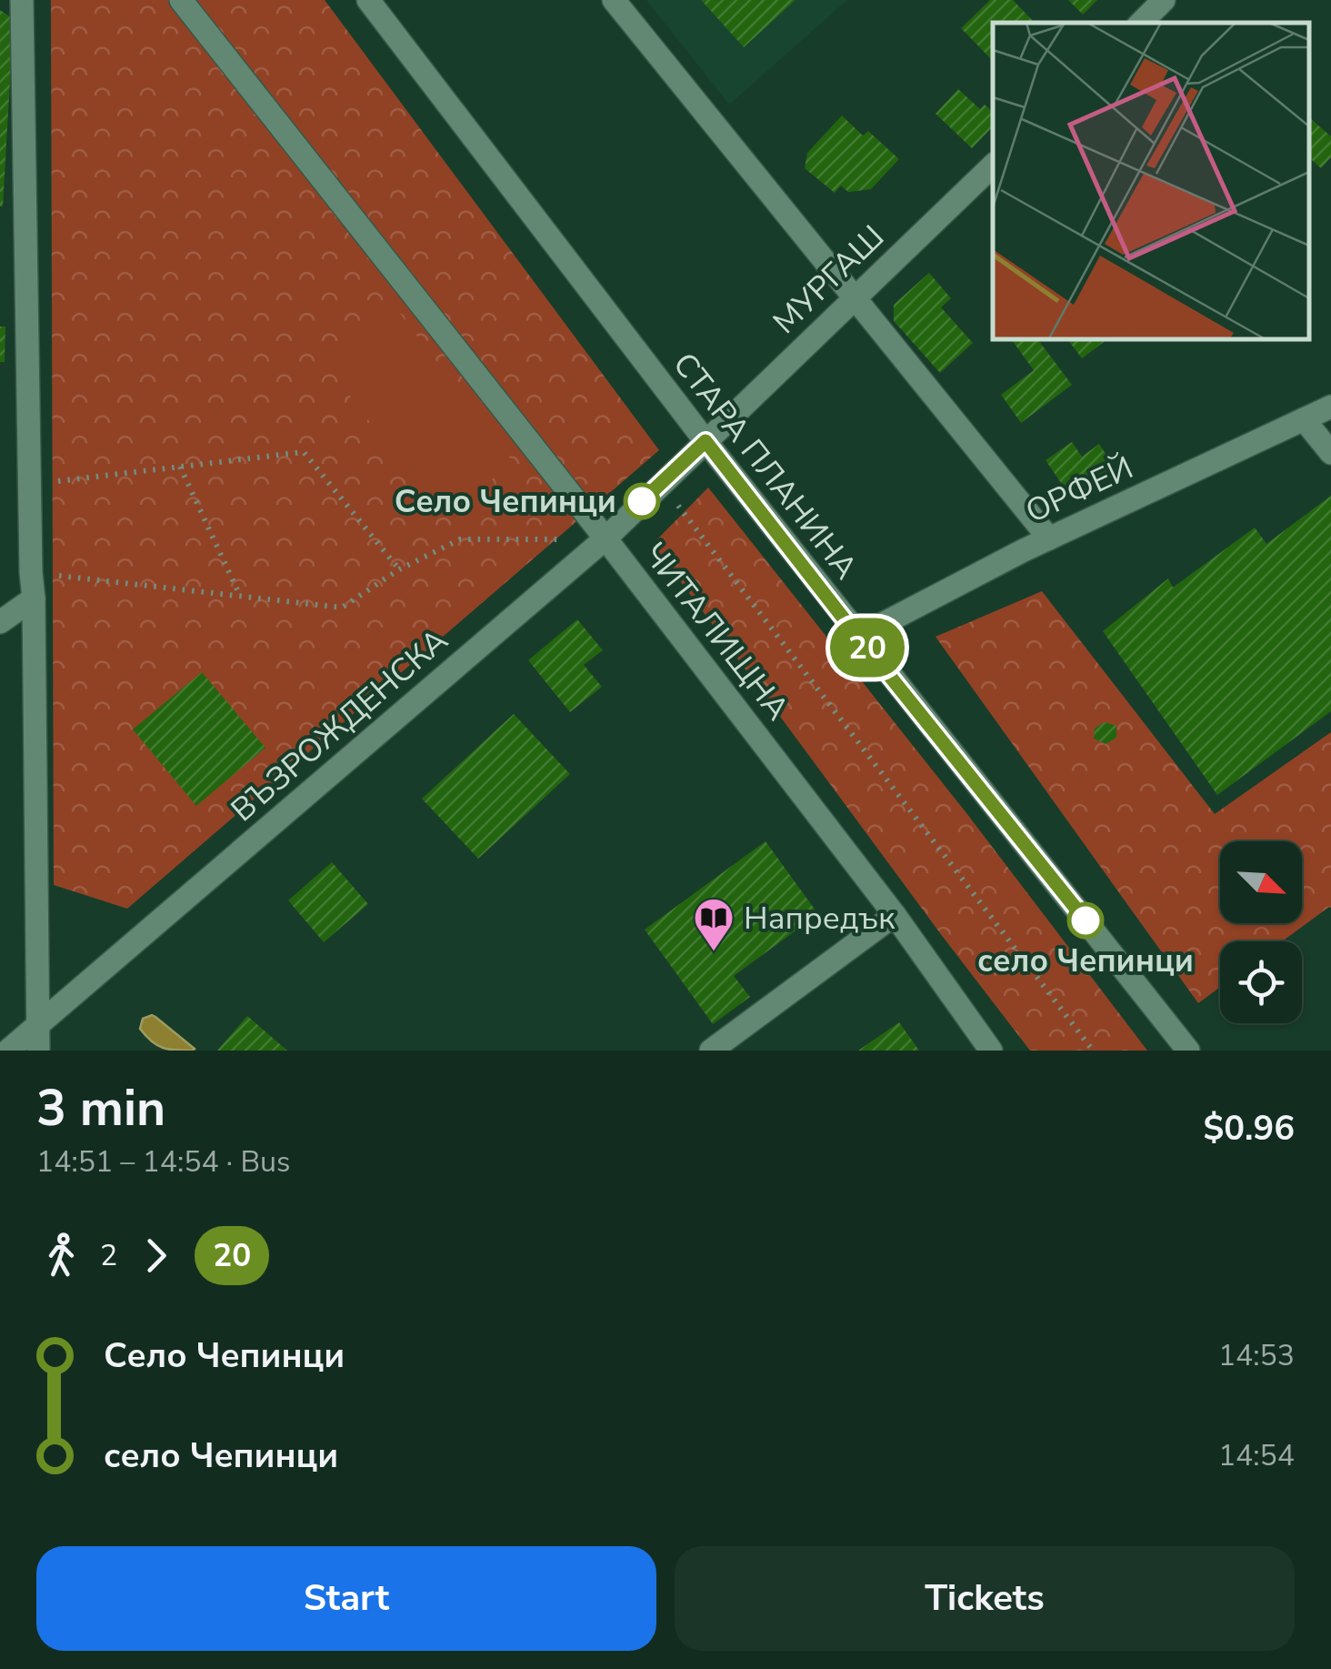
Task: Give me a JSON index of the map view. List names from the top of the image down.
{
  "streets": {
    "street": [
      "МУРГАШ",
      "СТАРА ПЛАНИНА",
      "ОРФЕЙ",
      "ЧИТАЛИЩНА",
      "ВЪЗРОЖДЕНСКА"
    ]
  },
  "crossings": [
    ["МУРГАШ", "СТАРА ПЛАНИНА"],
    ["МУРГАШ", "ВЪЗРОЖДЕНСКА"],
    ["СТАРА ПЛАНИНА", "ОРФЕЙ"],
    ["СТАРА ПЛАНИНА", "ВЪЗРОЖДЕНСКА"],
    ["ЧИТАЛИЩНА", "ВЪЗРОЖДЕНСКА"]
  ],
  "places": {
    "other": ["Село Чепинци", "село Чепинци"],
    "library": ["Напредък"]
  },
  "lines": ["bus line 20"],
  "north": "bottom right",
  "page": {
    "on_map": "20",
    "heading": ["3 min", "14:51 – 14:54 · Bus", "$0.96"],
    "legs": ["2", "20"],
    "list": [
      {
        "name": "Село Чепинци",
        "value": "14:53"
      },
      {
        "name": "село Чепинци",
        "value": "14:54"
      }
    ],
    "buttons": ["Start", "Tickets"]
  }
}
